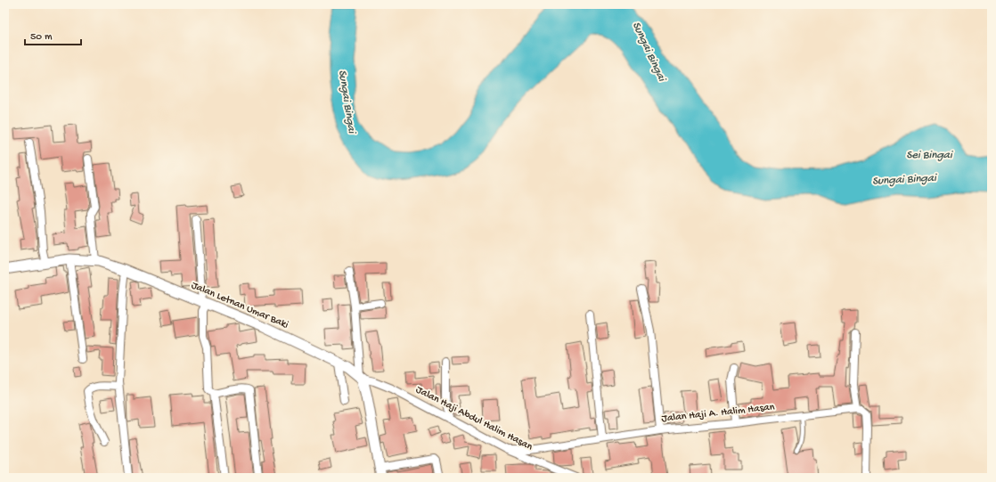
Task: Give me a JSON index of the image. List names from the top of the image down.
{
  "streets": {
    "street": ["Jalan Letnan Umar Baki", "Jalan Haji A. Halim Hasan", "Jalan Haji Abdul Halim Hasan"]
  },
  "crossings": [
    ["Jalan Letnan Umar Baki", "Jalan Haji Abdul Halim Hasan"],
    ["Jalan Haji A. Halim Hasan", "Jalan Haji Abdul Halim Hasan"]
  ],
  "water": ["Sungai Bingai", "Sei Bingai"],
  "scale_bar": "50 m"
}
